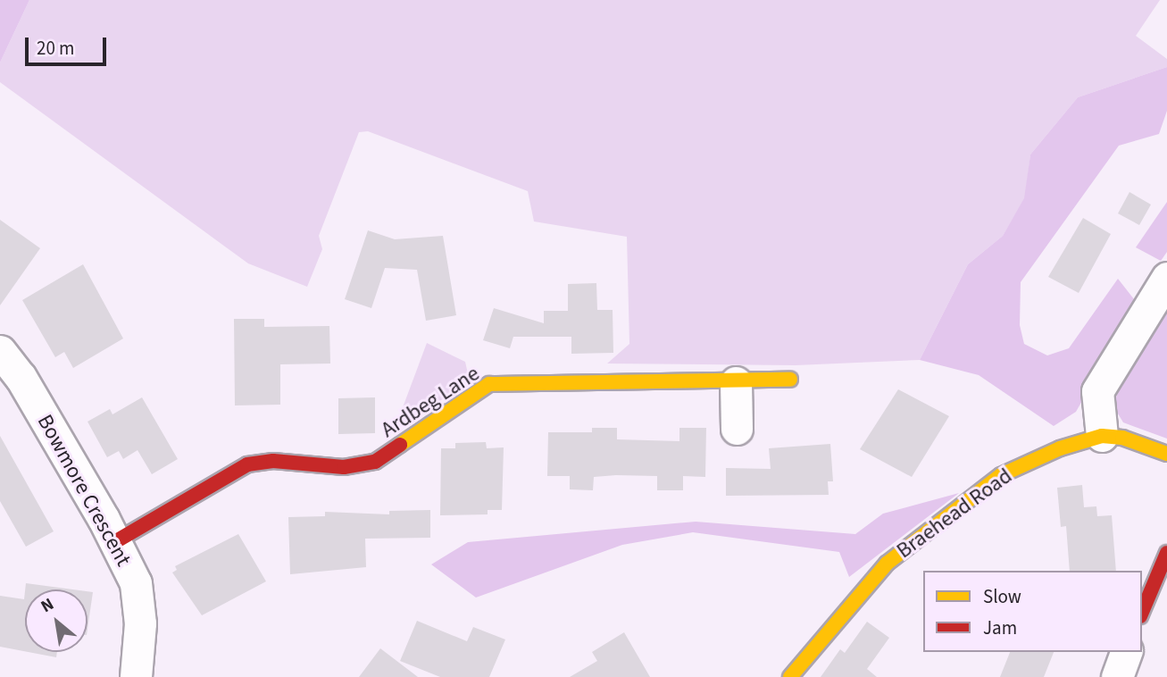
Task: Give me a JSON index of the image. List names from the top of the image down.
{
  "streets": {
    "street": ["Ardbeg Lane", "Bowmore Crescent", "Braehead Road"]
  },
  "crossings": [
    ["Ardbeg Lane", "Bowmore Crescent"]
  ],
  "legend": ["Slow", "Jam"],
  "scale_bar": "20 m",
  "north": "top left"
}
